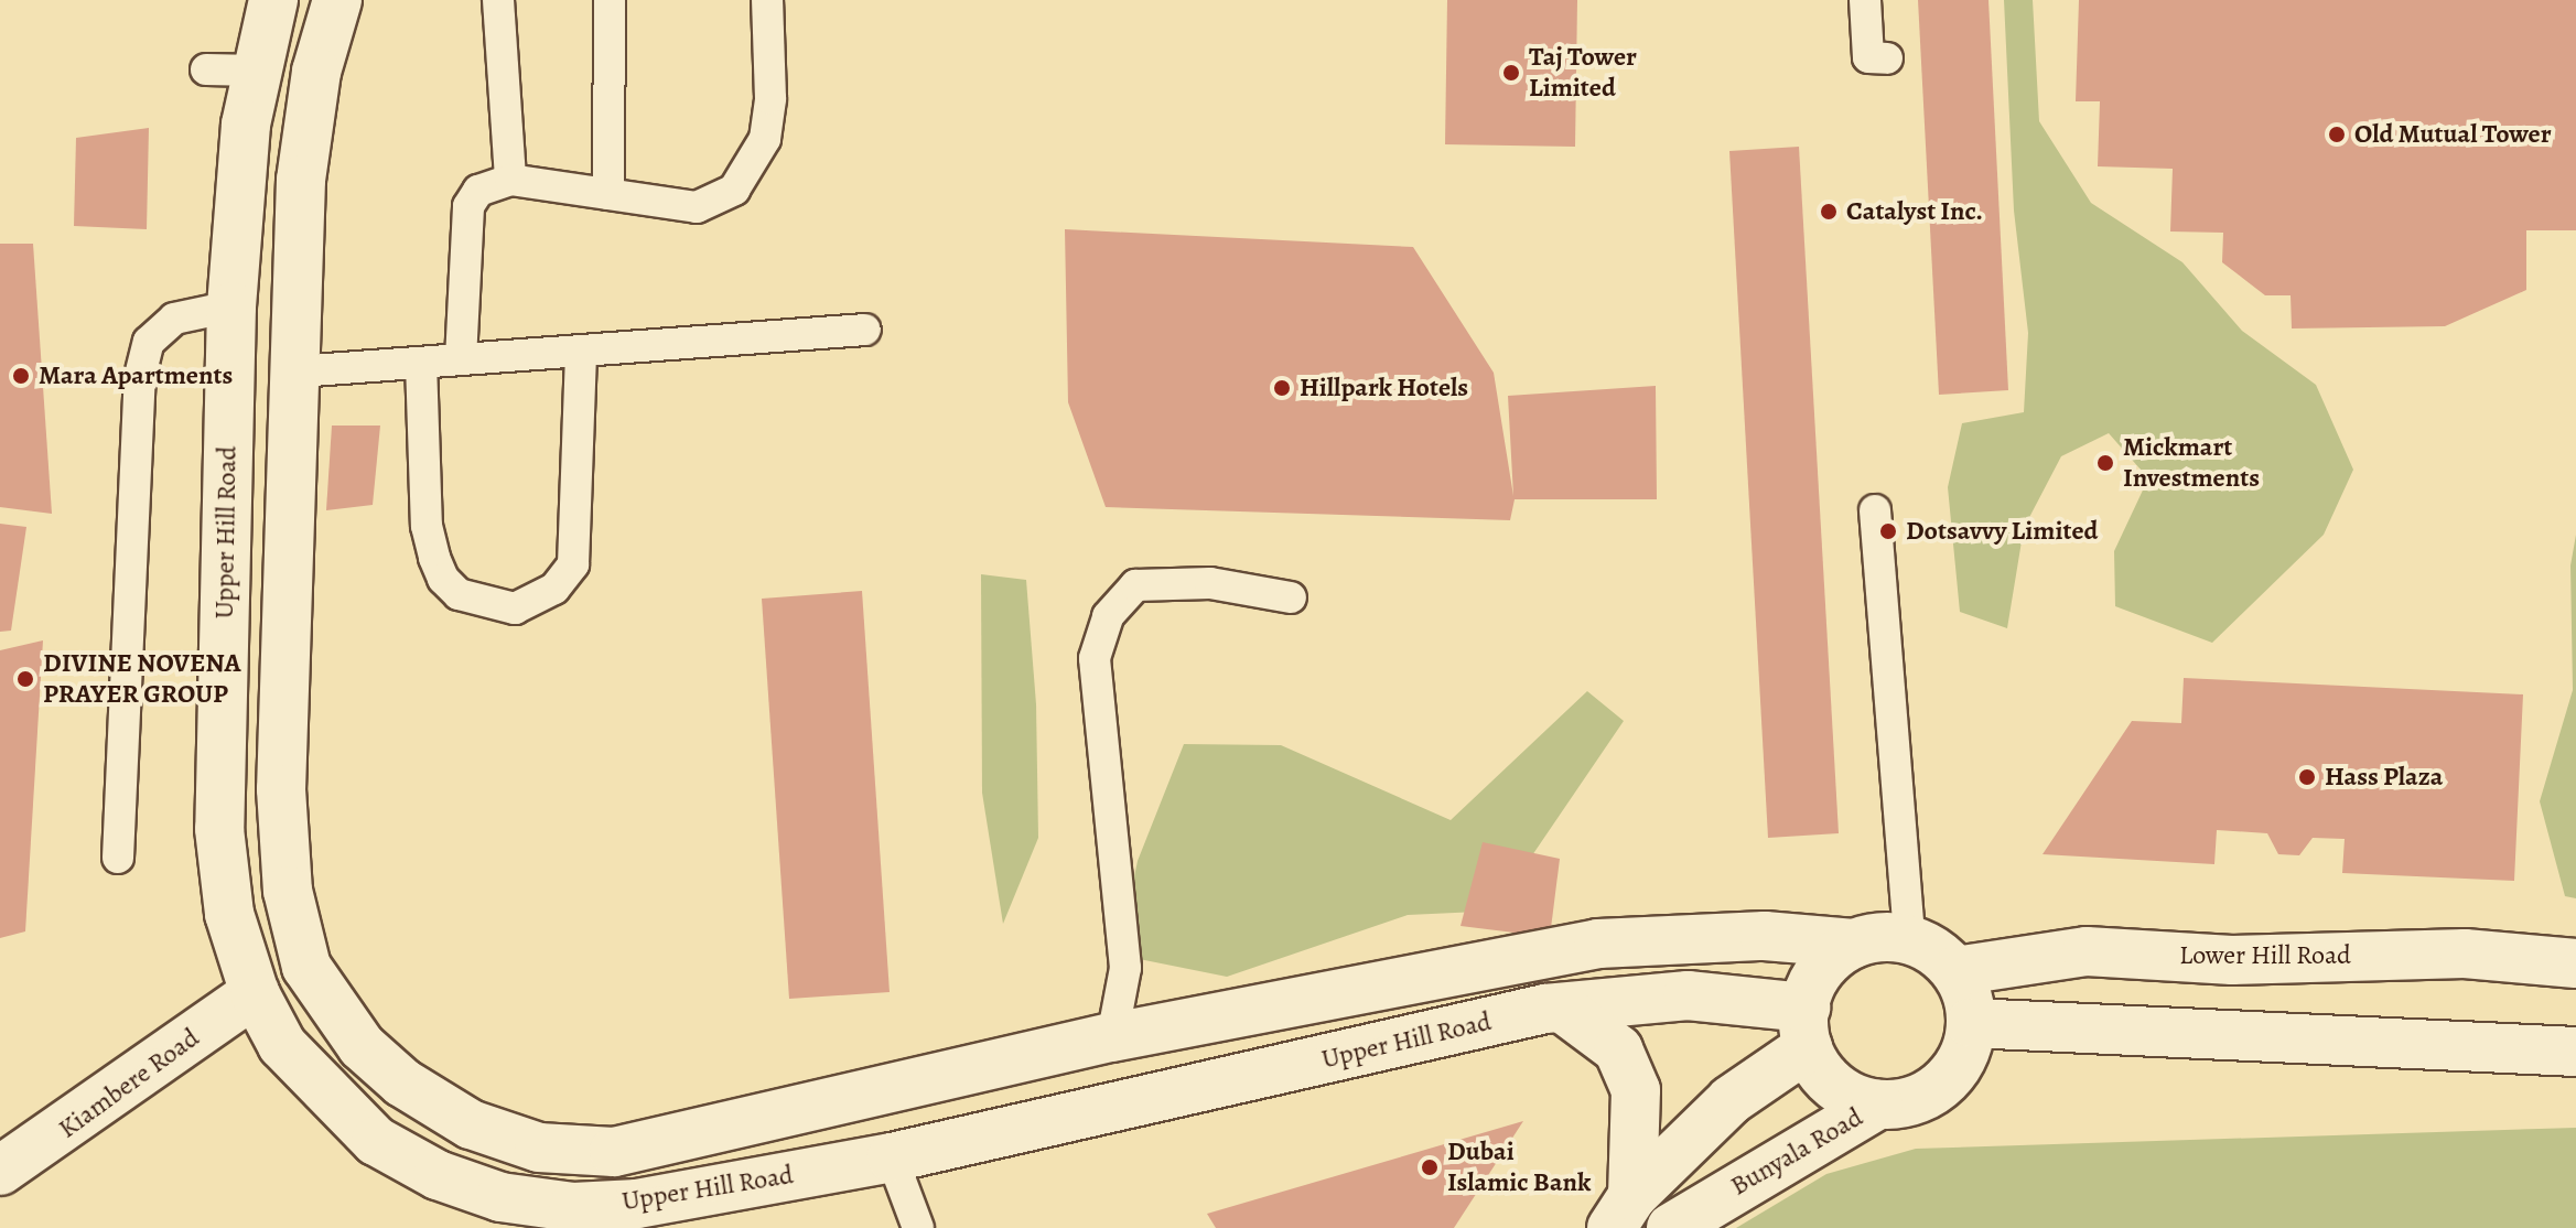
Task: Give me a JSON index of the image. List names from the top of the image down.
{
  "streets": {
    "street": [
      "Upper Hill Road",
      "Lower Hill Road",
      "Kiambere Road",
      "Bunyala Road"
    ]
  },
  "crossings": [
    ["Upper Hill Road", "Lower Hill Road"],
    ["Upper Hill Road", "Kiambere Road"],
    ["Upper Hill Road", "Bunyala Road"],
    ["Lower Hill Road", "Bunyala Road"]
  ],
  "places": [
    "Taj Tower Limited",
    "Old Mutual Tower",
    "Catalyst Inc.",
    "Mara Apartments",
    "Hillpark Hotels",
    "Mickmart Investments",
    "Dotsavvy Limited",
    "DIVINE NOVENA PRAYER GROUP",
    "Hass Plaza",
    "Dubai Islamic Bank"
  ]
}
